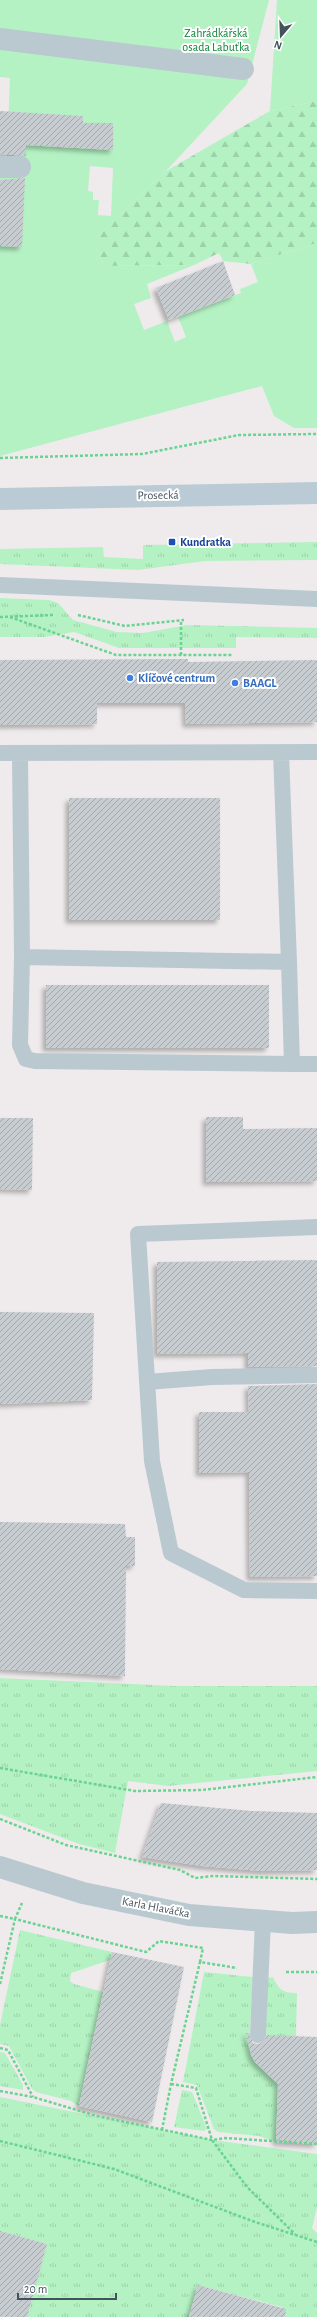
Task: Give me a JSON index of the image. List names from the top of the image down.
{
  "streets": {
    "main road": ["Prosecká"],
    "street": ["Karla Hlaváčka"]
  },
  "parks": ["Zahrádkářská osada Labuťka"],
  "places": {
    "transit": ["Kundratka"],
    "other": ["Klíčové centrum", "BAAGL"]
  },
  "scale_bar": "20 m",
  "north": "bottom"
}
